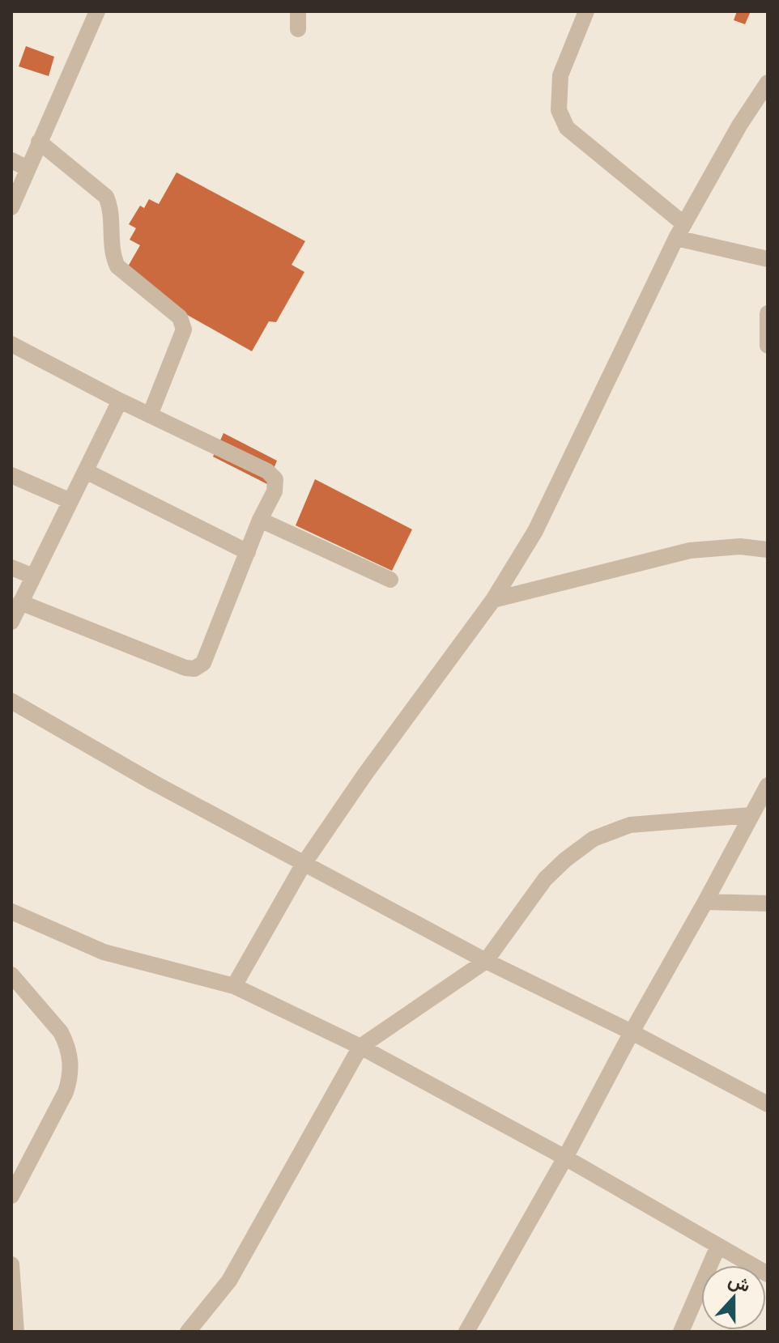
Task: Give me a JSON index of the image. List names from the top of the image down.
{
  "north": "top"
}
